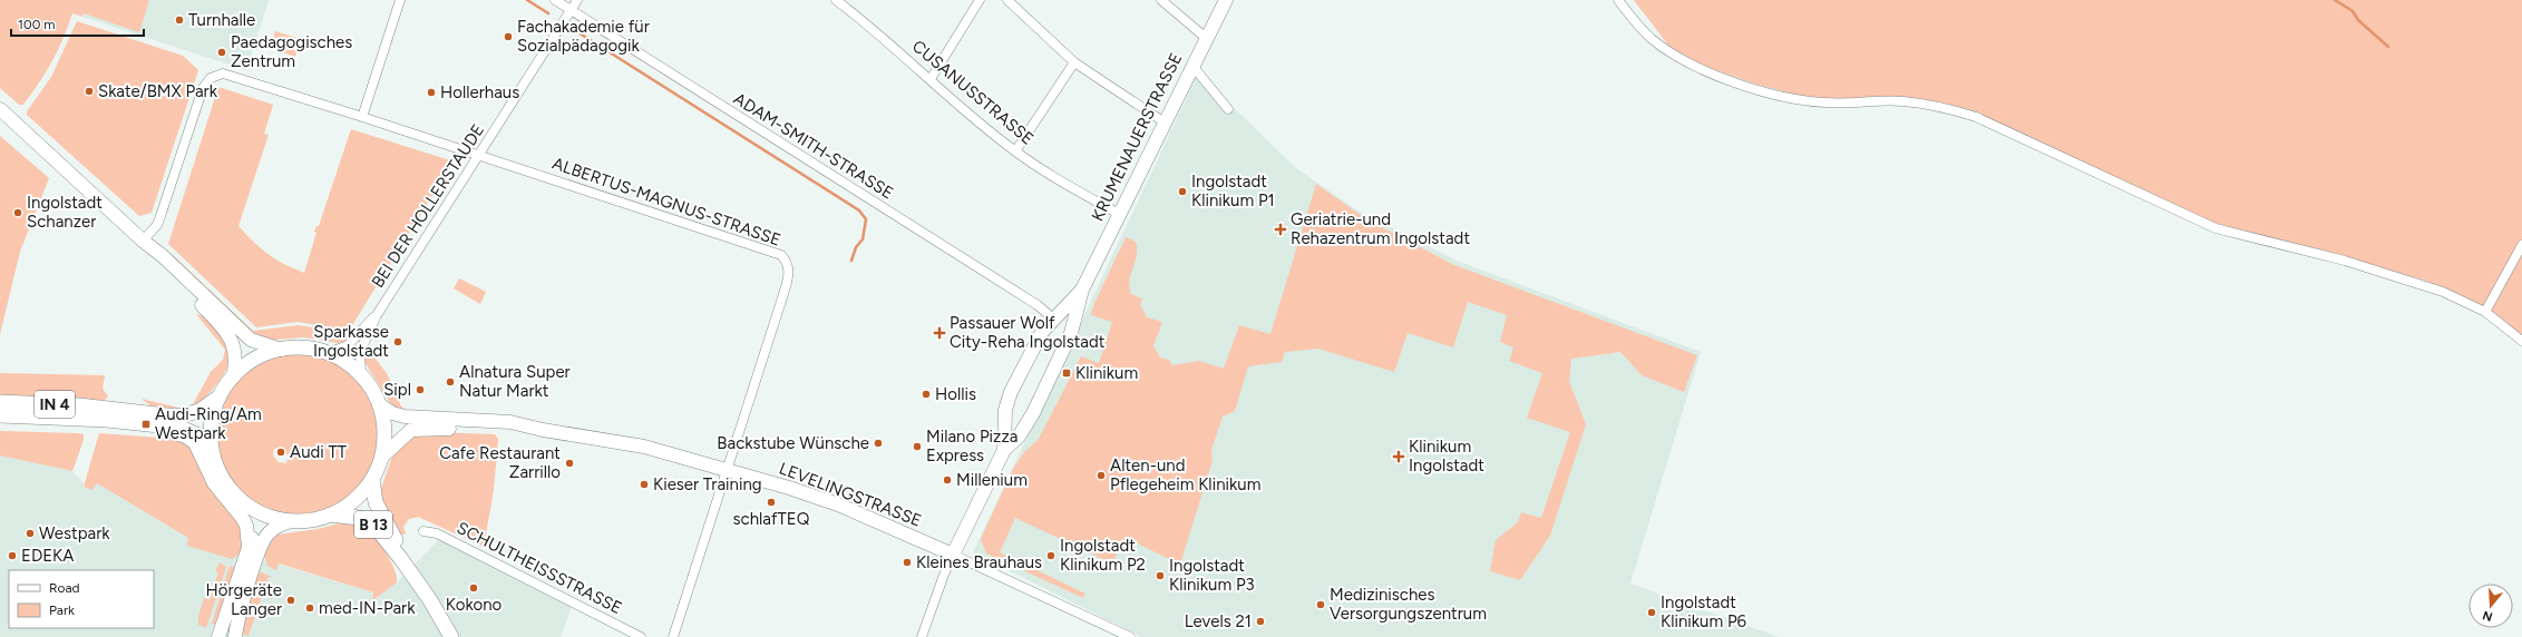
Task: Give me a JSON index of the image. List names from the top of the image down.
{
  "streets": {
    "main road": ["IN 4", "B 13"],
    "street": [
      "CUSANUSSTRASSE",
      "KRUMENAUERSTRASSE",
      "ADAM-SMITH-STRASSE",
      "ALBERTUS-MAGNUS-STRASSE",
      "BEI DER HOLLERSTAUDE",
      "LEVELINGSTRASSE",
      "SCHULTHEISSSTRASSE"
    ]
  },
  "crossings": [
    ["CUSANUSSTRASSE", "KRUMENAUERSTRASSE"],
    ["KRUMENAUERSTRASSE", "ADAM-SMITH-STRASSE"],
    ["KRUMENAUERSTRASSE", "LEVELINGSTRASSE"],
    ["ADAM-SMITH-STRASSE", "BEI DER HOLLERSTAUDE"],
    ["ALBERTUS-MAGNUS-STRASSE", "BEI DER HOLLERSTAUDE"],
    ["ALBERTUS-MAGNUS-STRASSE", "LEVELINGSTRASSE"],
    ["BEI DER HOLLERSTAUDE", "B 13"],
    ["IN 4", "B 13"],
    ["LEVELINGSTRASSE", "B 13"]
  ],
  "places": {
    "other": [
      "Turnhalle",
      "Fachakademie für Sozialpädagogik",
      "Paedagogisches Zentrum",
      "Skate/BMX Park",
      "Hollerhaus",
      "Ingolstadt Klinikum P1",
      "Ingolstadt Schanzer",
      "Sparkasse Ingolstadt",
      "Alnatura Super Natur Markt",
      "Sipl",
      "Hollis",
      "Backstube Wünsche",
      "Milano Pizza Express",
      "Audi TT",
      "Cafe Restaurant Zarrillo",
      "Alten-und Pflegeheim Klinikum",
      "Millenium",
      "Kieser Training",
      "schlafTEQ",
      "Westpark",
      "EDEKA",
      "Ingolstadt Klinikum P2",
      "Kleines Brauhaus",
      "Ingolstadt Klinikum P3",
      "Kokono",
      "Hörgeräte Langer",
      "Medizinisches Versorgungszentrum",
      "med-IN-Park",
      "Ingolstadt Klinikum P6",
      "Levels 21"
    ],
    "health": ["Geriatrie-und Rehazentrum Ingolstadt", "Passauer Wolf City-Reha Ingolstadt", "Klinikum Ingolstadt"],
    "transit": ["Klinikum", "Audi-Ring/Am Westpark"]
  },
  "legend": ["Road", "Park"],
  "scale_bar": "100 m",
  "north": "bottom"
}
